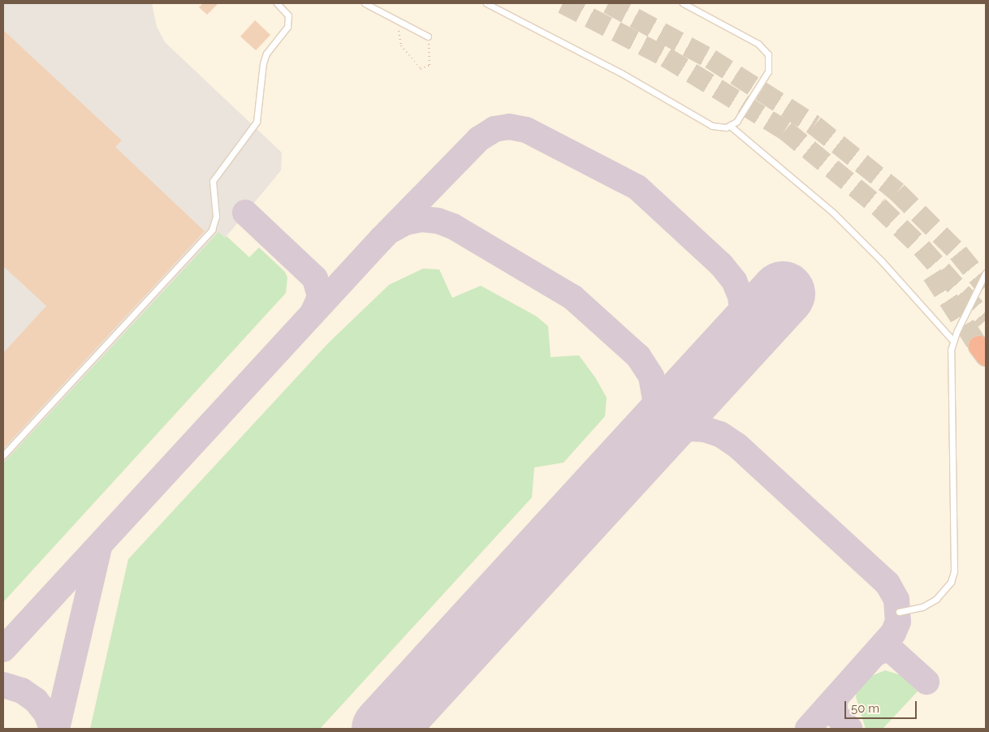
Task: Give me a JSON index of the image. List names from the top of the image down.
{
  "scale_bar": "50 m"
}
